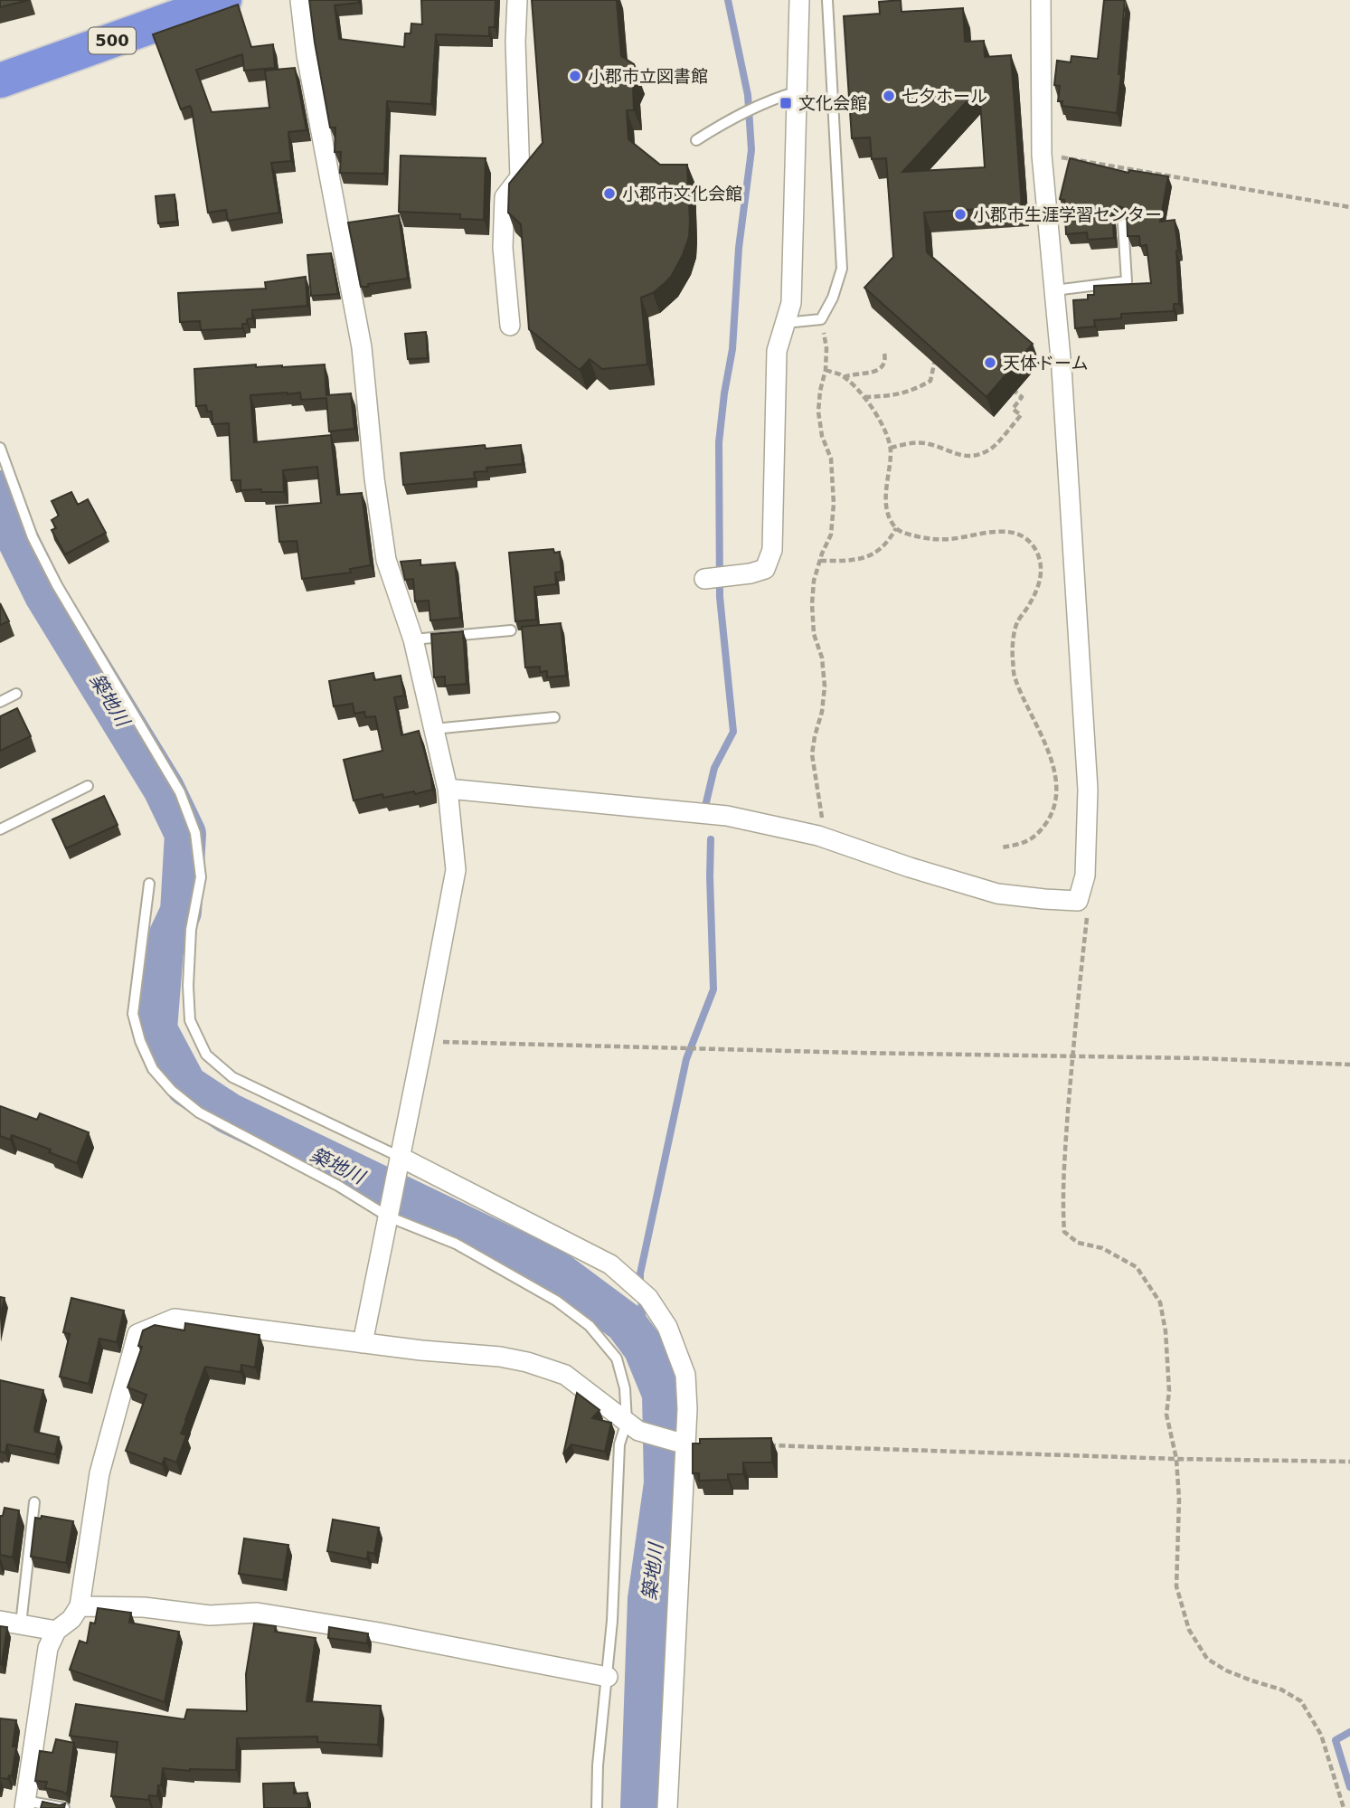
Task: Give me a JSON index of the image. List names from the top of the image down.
{
  "streets": {
    "highway": ["500"]
  },
  "water": ["築地川"],
  "places": {
    "other": [
      "小郡市立図書館",
      "七夕ホール",
      "小郡市文化会館",
      "小郡市生涯学習センター",
      "天体ドーム"
    ],
    "transit": ["文化会館"]
  }
}
